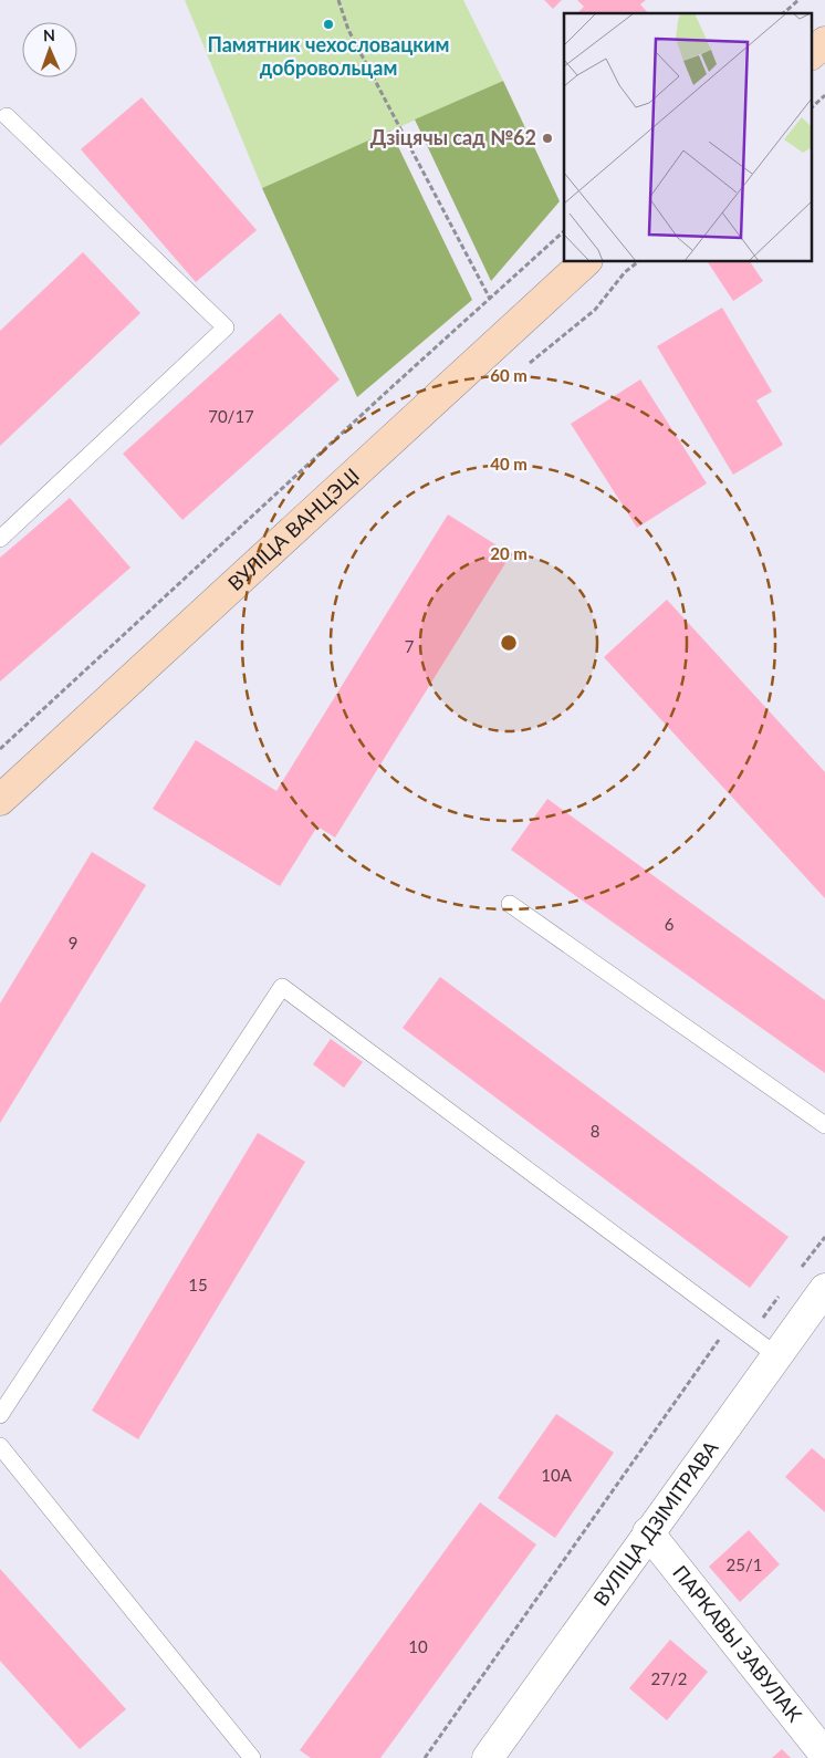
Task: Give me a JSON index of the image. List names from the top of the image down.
{
  "streets": {
    "main road": ["ВУЛІЦА ВАНЦЭЦІ"],
    "street": ["ВУЛІЦА ДЗІМІТРАВА", "ПАРКАВЫ ЗАВУЛАК"]
  },
  "crossings": [
    ["ВУЛІЦА ДЗІМІТРАВА", "ПАРКАВЫ ЗАВУЛАК"]
  ],
  "places": ["Памятник чехословацким добровольцам", "Дзіцячы сад №62"],
  "house_numbers": [
    "70/17",
    "7",
    "6",
    "9",
    "8",
    "15",
    "10А",
    "25/1",
    "10",
    "27/2"
  ],
  "north": "top",
  "rings": ["60 m", "40 m", "20 m"]
}
